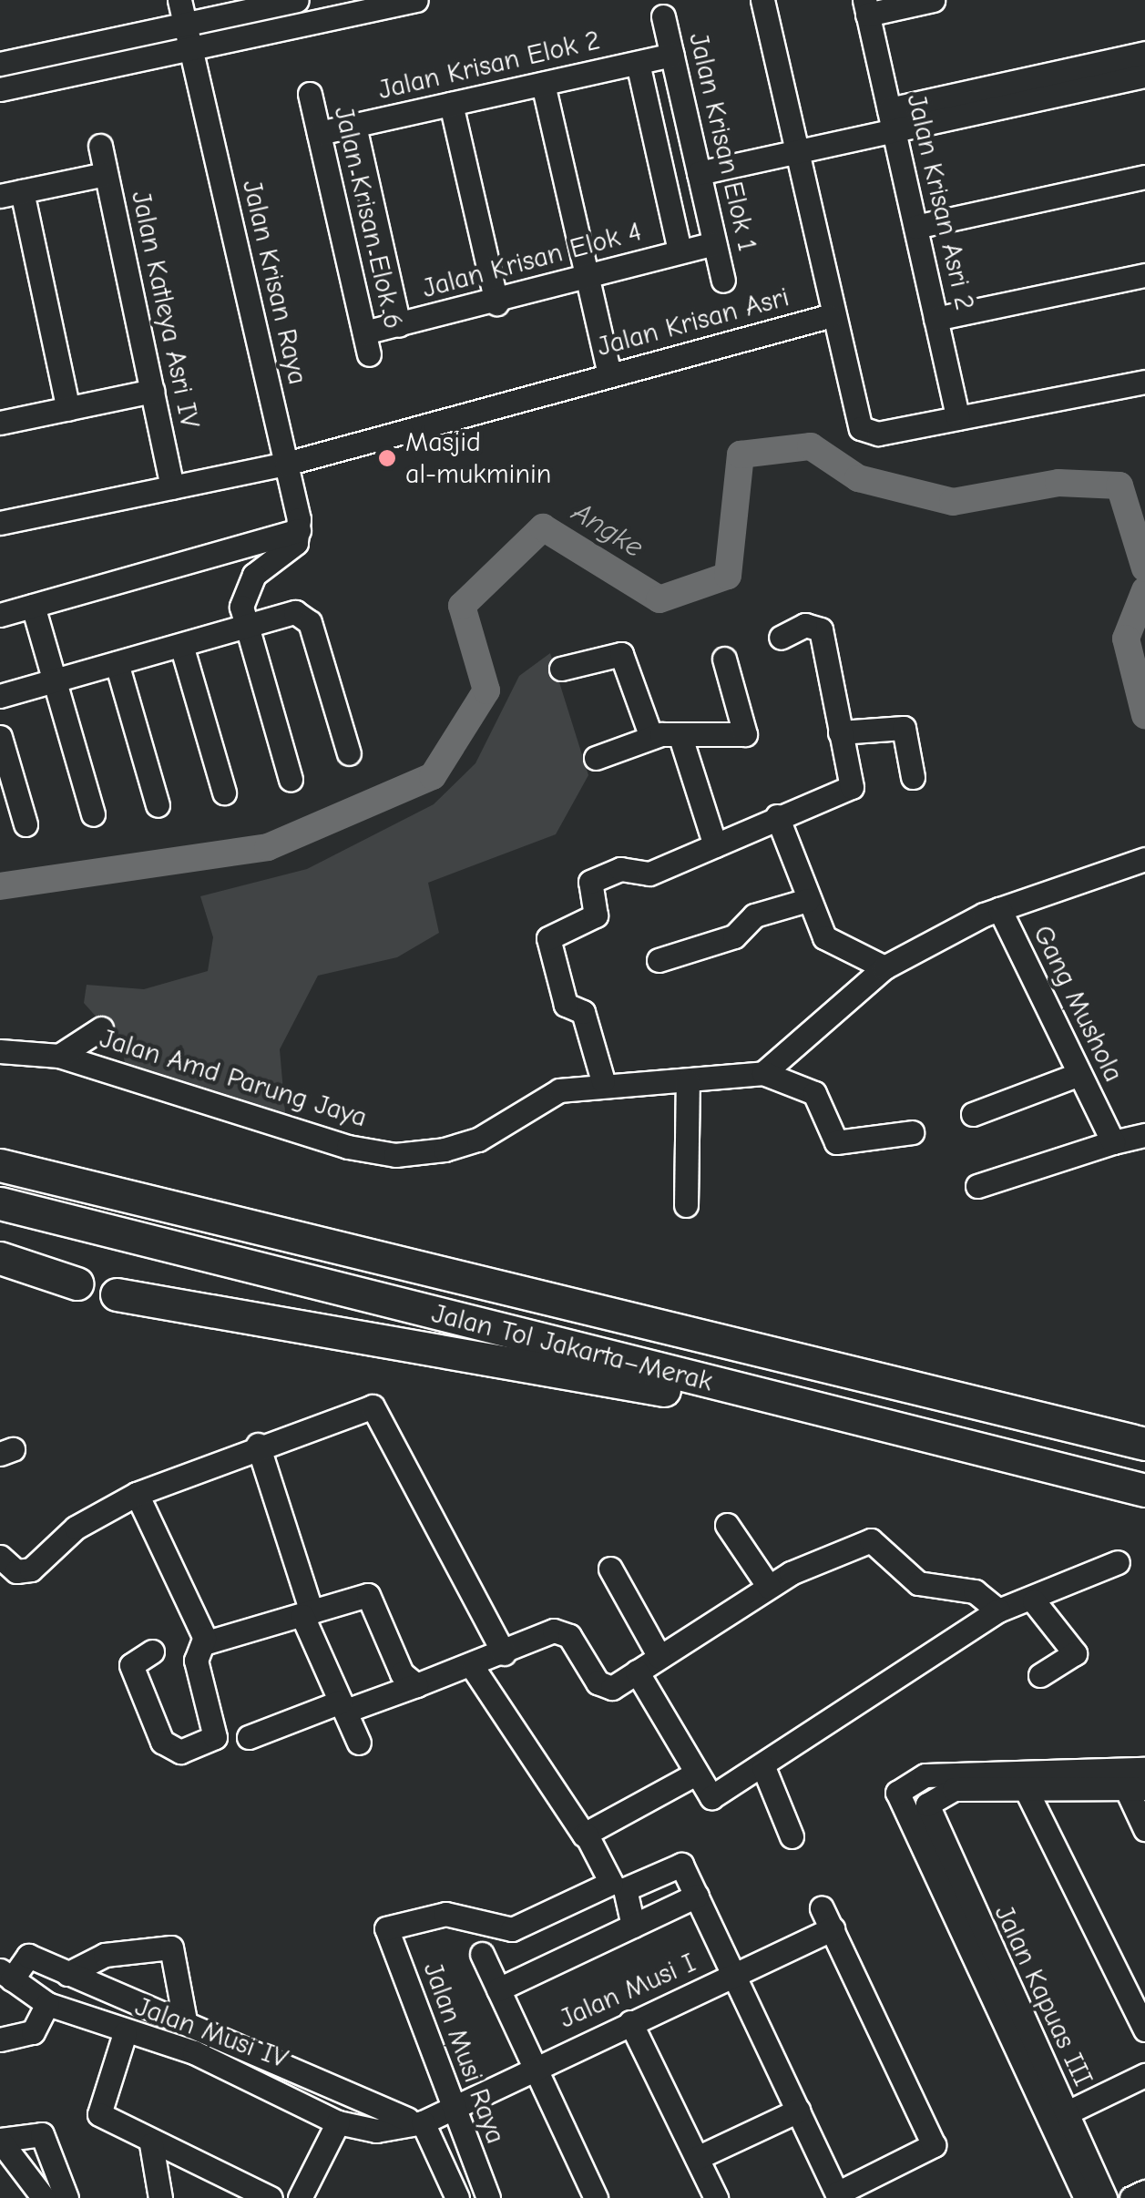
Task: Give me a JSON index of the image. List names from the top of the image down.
{
  "streets": {
    "highway": ["Jalan Tol Jakarta–Merak"],
    "street": [
      "Jalan Krisan Elok 2",
      "Jalan Krisan Elok 1",
      "Jalan Krisan Asri 2",
      "Jalan Krisan Elok 6",
      "Jalan Krisan Elok 4",
      "Jalan Krisan Raya",
      "Jalan Katleya Asri IV",
      "Jalan Krisan Asri",
      "Gang Mushola",
      "Jalan Amd Parung Jaya",
      "Jalan Musi I",
      "Jalan Kapuas III",
      "Jalan Musi IV",
      "Jalan Musi Raya"
    ]
  },
  "crossings": [
    ["Jalan Krisan Elok 2", "Jalan Krisan Elok 1"],
    ["Jalan Krisan Elok 2", "Jalan Krisan Elok 6"],
    ["Jalan Krisan Elok 1", "Jalan Krisan Elok 4"],
    ["Jalan Krisan Asri 2", "Jalan Krisan Asri"],
    ["Jalan Krisan Elok 6", "Jalan Krisan Elok 4"],
    ["Jalan Krisan Raya", "Jalan Krisan Asri"],
    ["Jalan Katleya Asri IV", "Jalan Krisan Asri"],
    ["Jalan Musi I", "Jalan Musi IV"],
    ["Jalan Musi I", "Jalan Musi Raya"],
    ["Jalan Musi IV", "Jalan Musi Raya"]
  ],
  "water": ["Angke"],
  "places": ["Masjid al-mukminin"]
}
